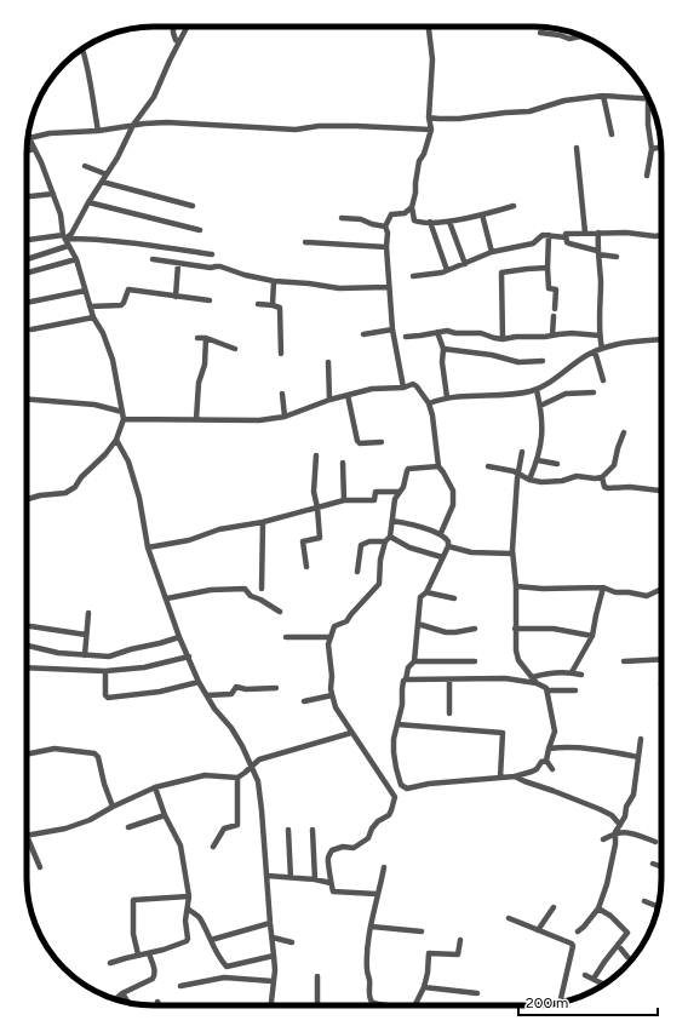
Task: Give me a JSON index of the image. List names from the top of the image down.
{
  "scale_bar": "200 m"
}
